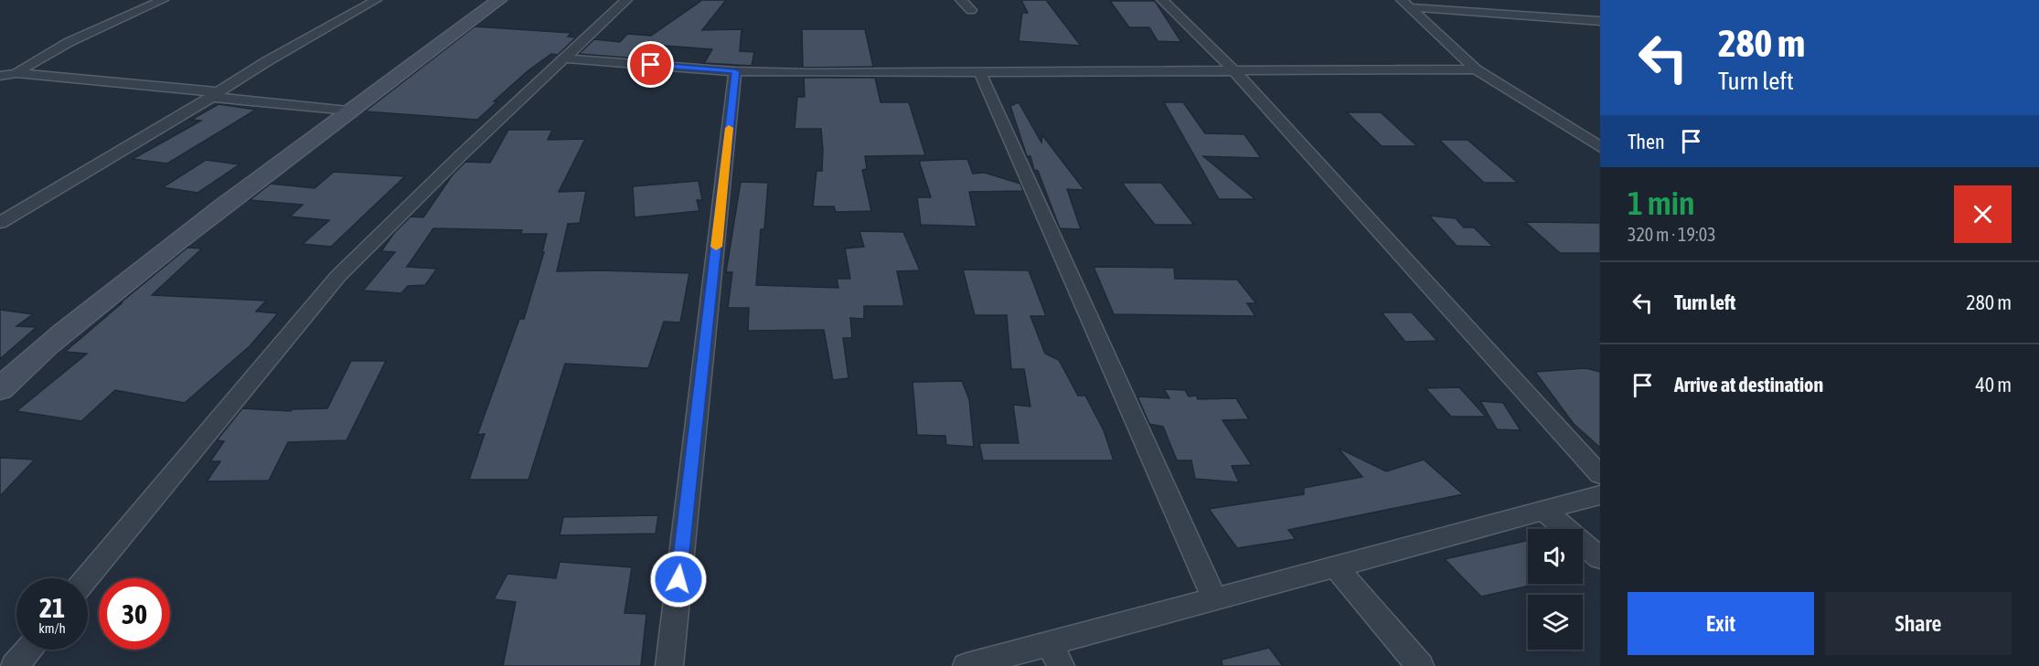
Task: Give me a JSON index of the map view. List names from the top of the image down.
{
  "page": {
    "turn": ["280 m", "Turn left"],
    "then": "Then",
    "heading": ["1 min", "320 m · 19:03"],
    "list": [
      {
        "name": "Turn left",
        "value": "280 m"
      },
      {
        "name": "Arrive at destination",
        "value": "40 m"
      }
    ],
    "speed": "21 km/h",
    "limit": "30",
    "buttons": ["Exit", "Share"]
  }
}
